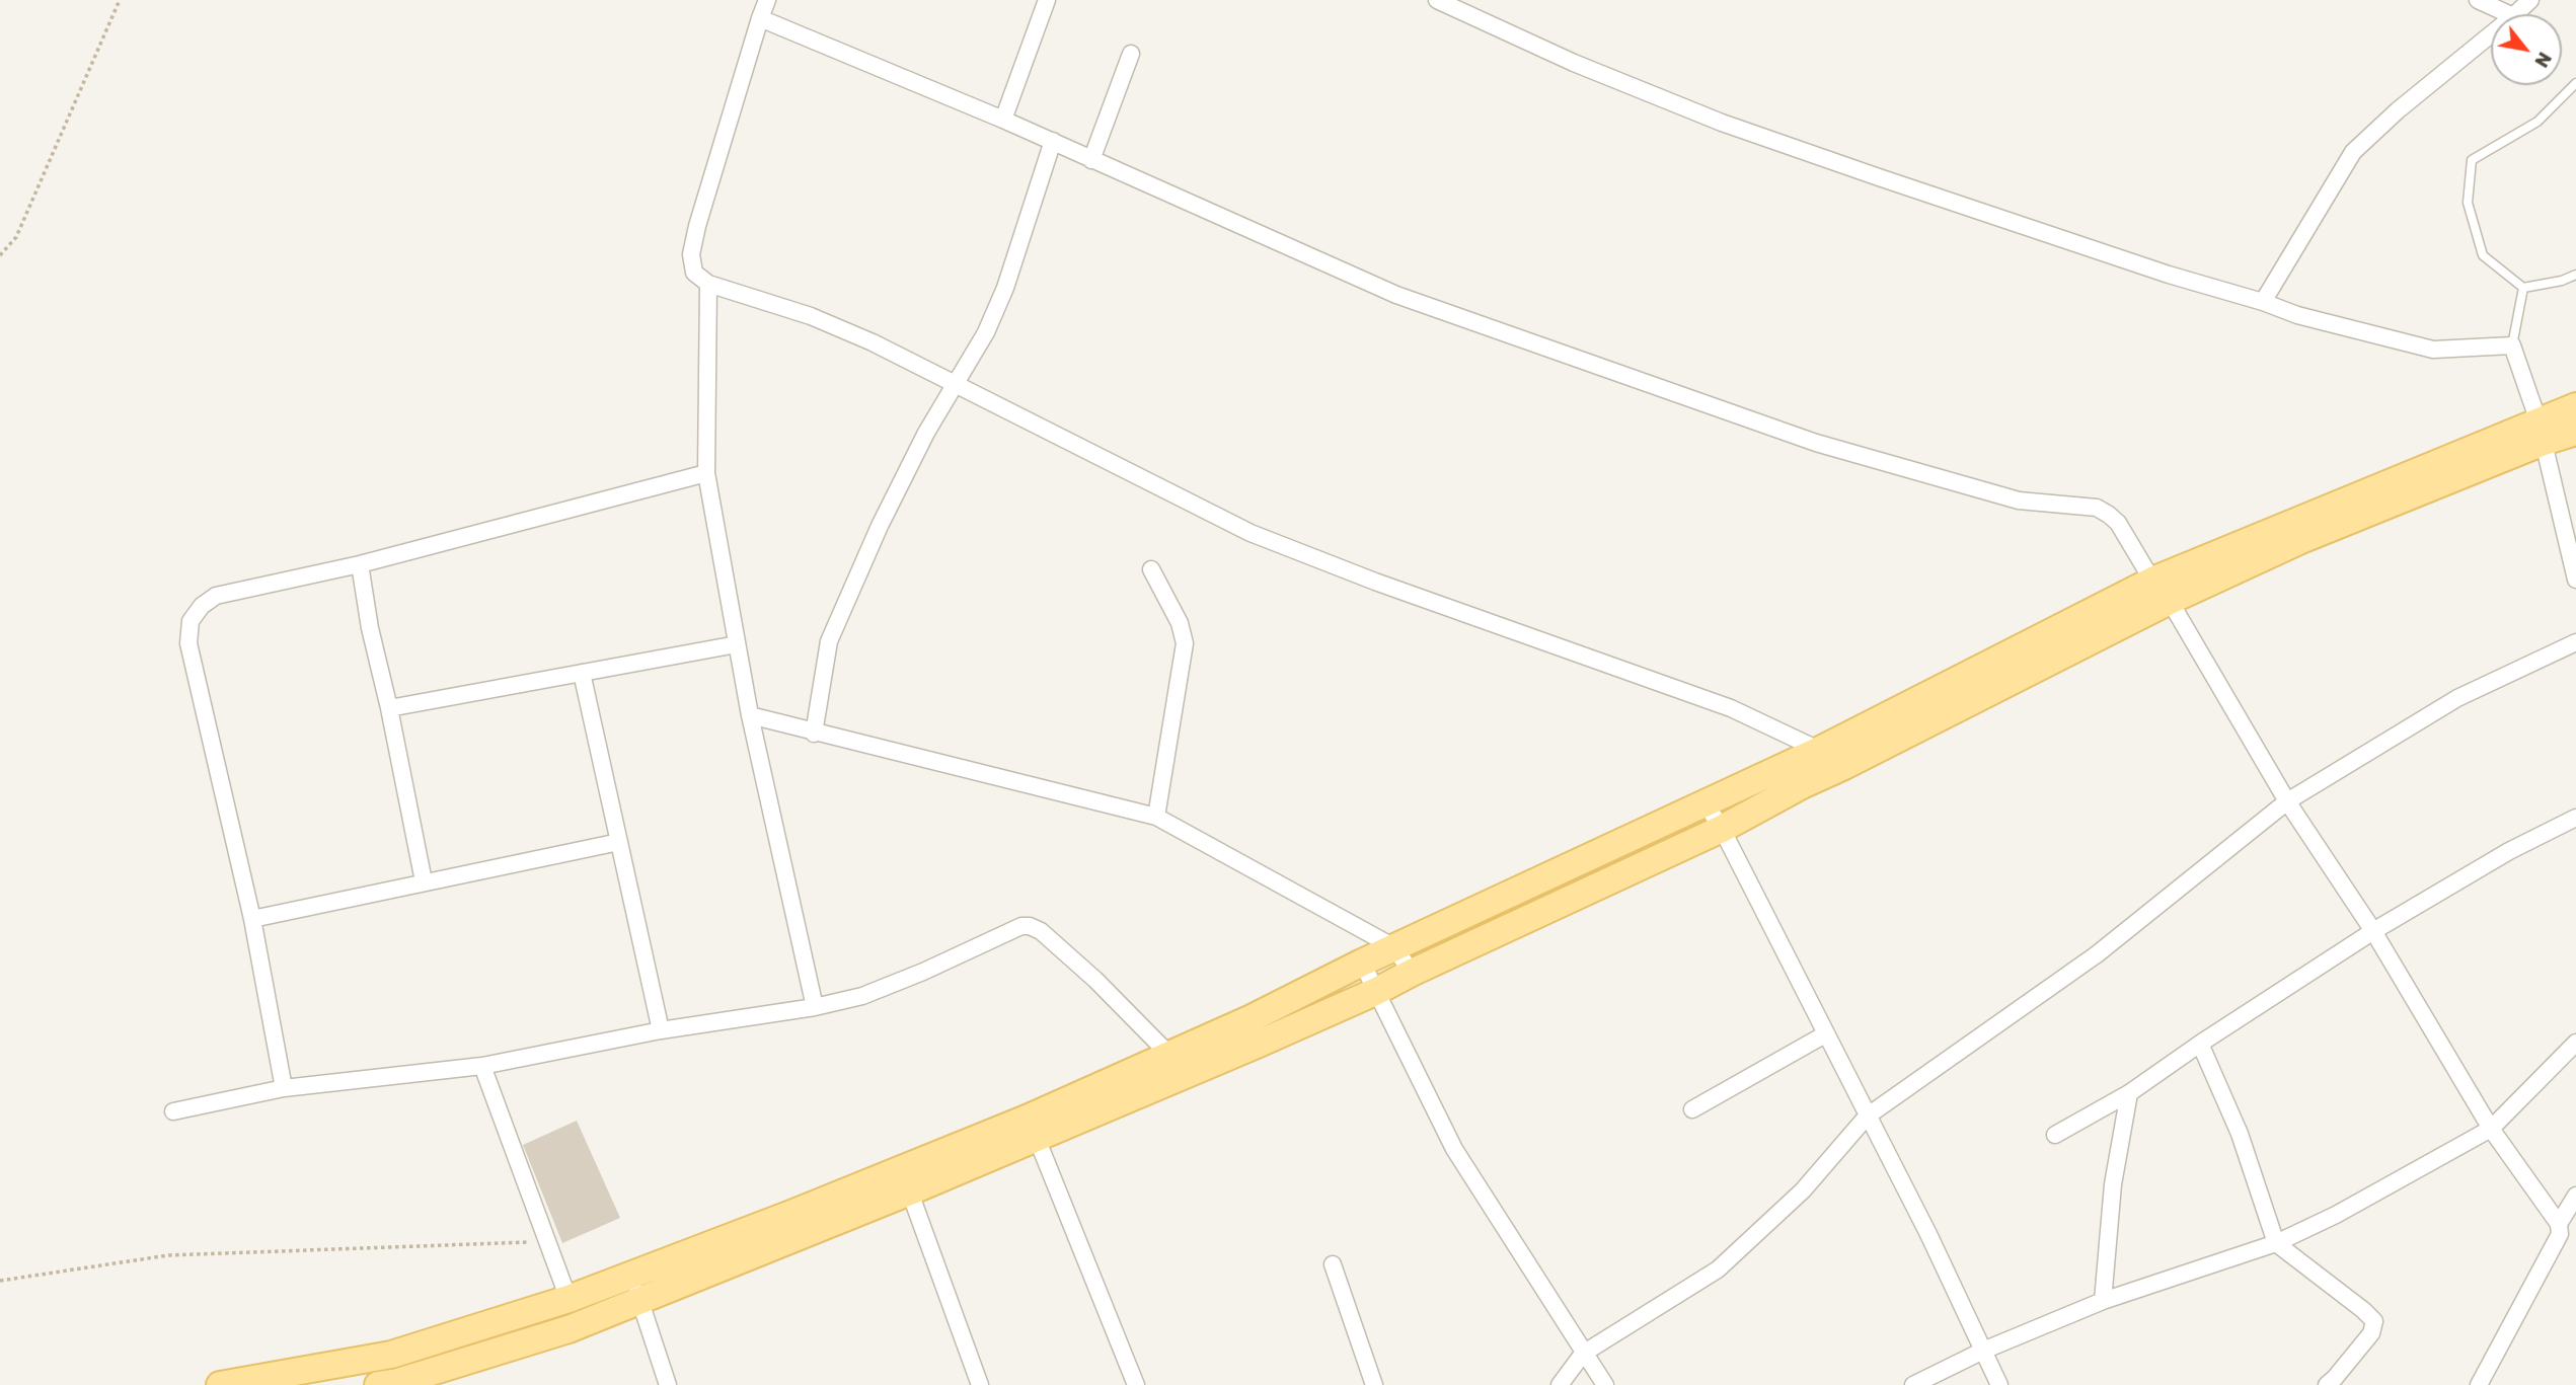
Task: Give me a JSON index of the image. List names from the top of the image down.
{
  "north": "bottom right"
}
